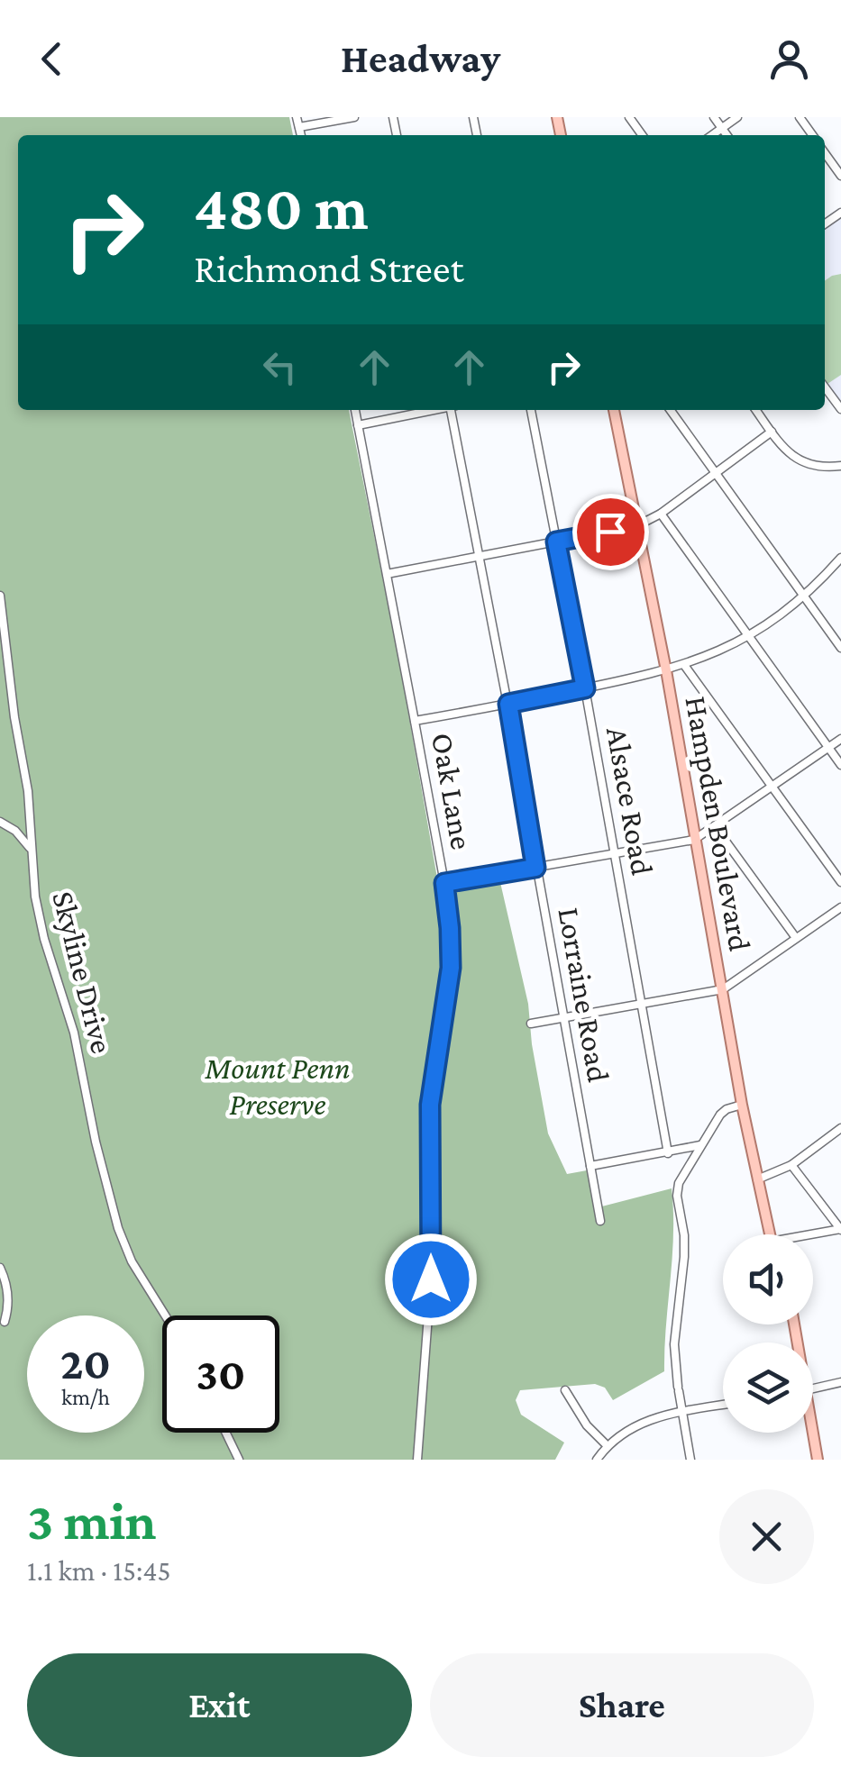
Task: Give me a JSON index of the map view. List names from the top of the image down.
{
  "streets": {
    "main road": ["Hampden Boulevard"],
    "street": [
      "Oak Lane",
      "Alsace Road",
      "Skyline Drive",
      "Lorraine Road"
    ]
  },
  "parks": ["Mount Penn Preserve"],
  "page": {
    "header": "Headway",
    "turn": ["480 m", "Richmond Street"],
    "speed": "20 km/h",
    "limit": "30",
    "heading": ["3 min", "1.1 km · 15:45"],
    "buttons": ["Exit", "Share"]
  }
}
